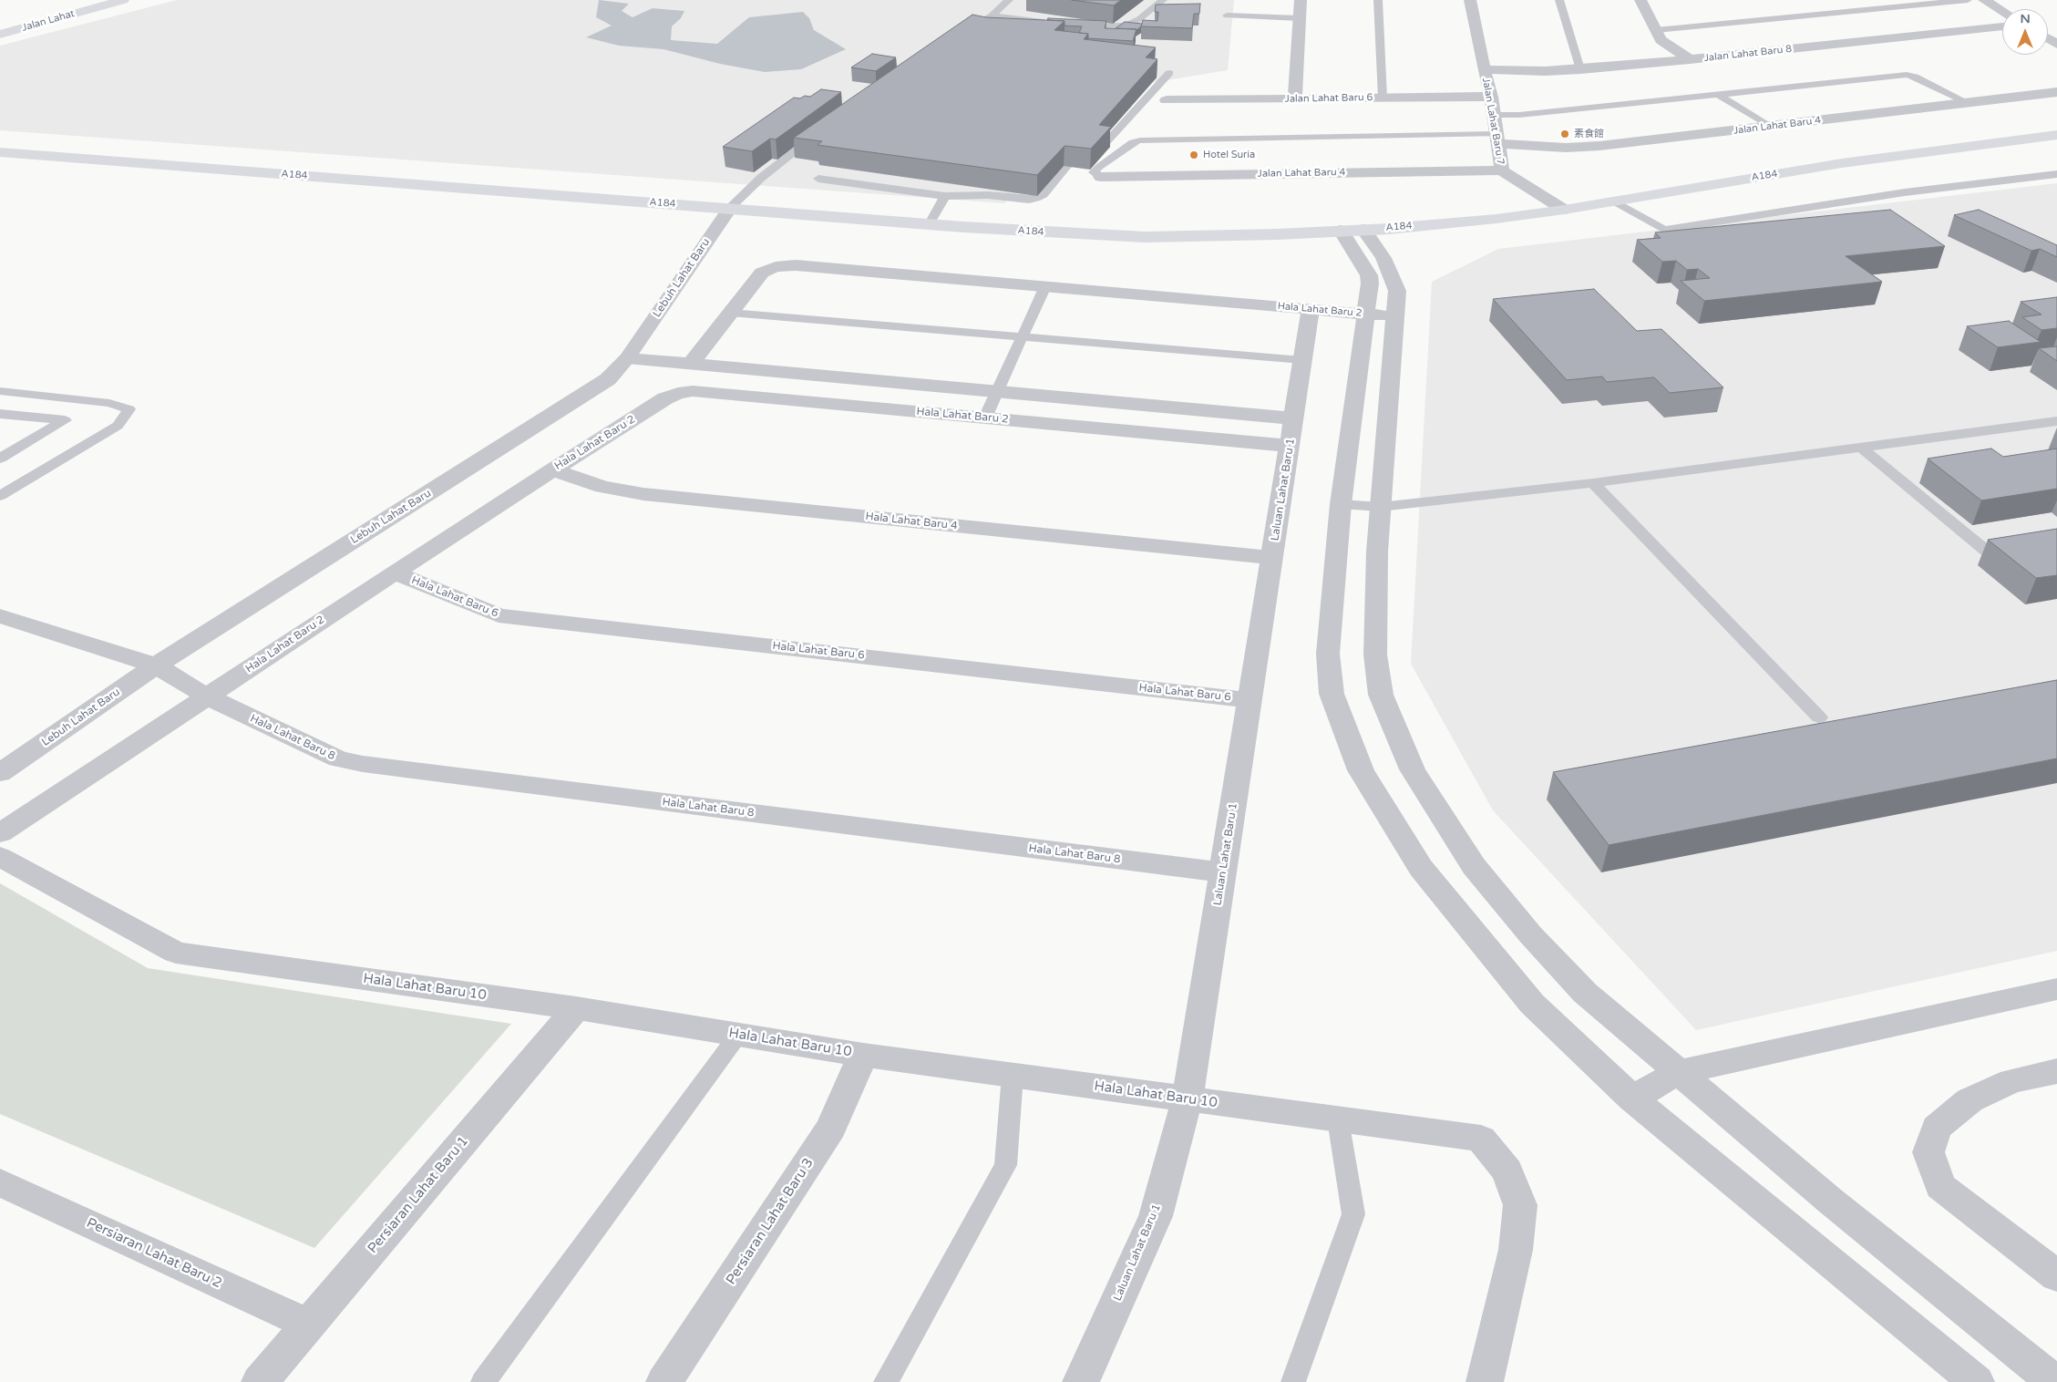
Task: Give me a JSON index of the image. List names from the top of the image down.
{
  "streets": {
    "main road": ["Jalan Lahat", "A184"],
    "street": [
      "Jalan Lahat Baru 8",
      "Jalan Lahat Baru 6",
      "Jalan Lahat Baru 7",
      "Jalan Lahat Baru 4",
      "Lebuh Lahat Baru",
      "Hala Lahat Baru 2",
      "Laluan Lahat Baru 1",
      "Hala Lahat Baru 4",
      "Hala Lahat Baru 6",
      "Hala Lahat Baru 8",
      "Hala Lahat Baru 10",
      "Persiaran Lahat Baru 1",
      "Persiaran Lahat Baru 3",
      "Persiaran Lahat Baru 2"
    ]
  },
  "crossings": [
    ["Jalan Lahat Baru 8", "Jalan Lahat Baru 7"],
    ["Jalan Lahat Baru 6", "Jalan Lahat Baru 7"],
    ["Jalan Lahat Baru 7", "Jalan Lahat Baru 4"],
    ["Jalan Lahat Baru 7", "A184"],
    ["A184", "Lebuh Lahat Baru"],
    ["Lebuh Lahat Baru", "Hala Lahat Baru 8"],
    ["Hala Lahat Baru 2", "Laluan Lahat Baru 1"],
    ["Hala Lahat Baru 2", "Hala Lahat Baru 4"],
    ["Hala Lahat Baru 2", "Hala Lahat Baru 6"],
    ["Hala Lahat Baru 2", "Hala Lahat Baru 8"],
    ["Laluan Lahat Baru 1", "Hala Lahat Baru 4"],
    ["Laluan Lahat Baru 1", "Hala Lahat Baru 6"],
    ["Laluan Lahat Baru 1", "Hala Lahat Baru 8"],
    ["Laluan Lahat Baru 1", "Hala Lahat Baru 10"],
    ["Hala Lahat Baru 10", "Persiaran Lahat Baru 1"],
    ["Hala Lahat Baru 10", "Persiaran Lahat Baru 3"],
    ["Persiaran Lahat Baru 1", "Persiaran Lahat Baru 2"]
  ],
  "places": ["素食館", "Hotel Suria"],
  "north": "top"
}
